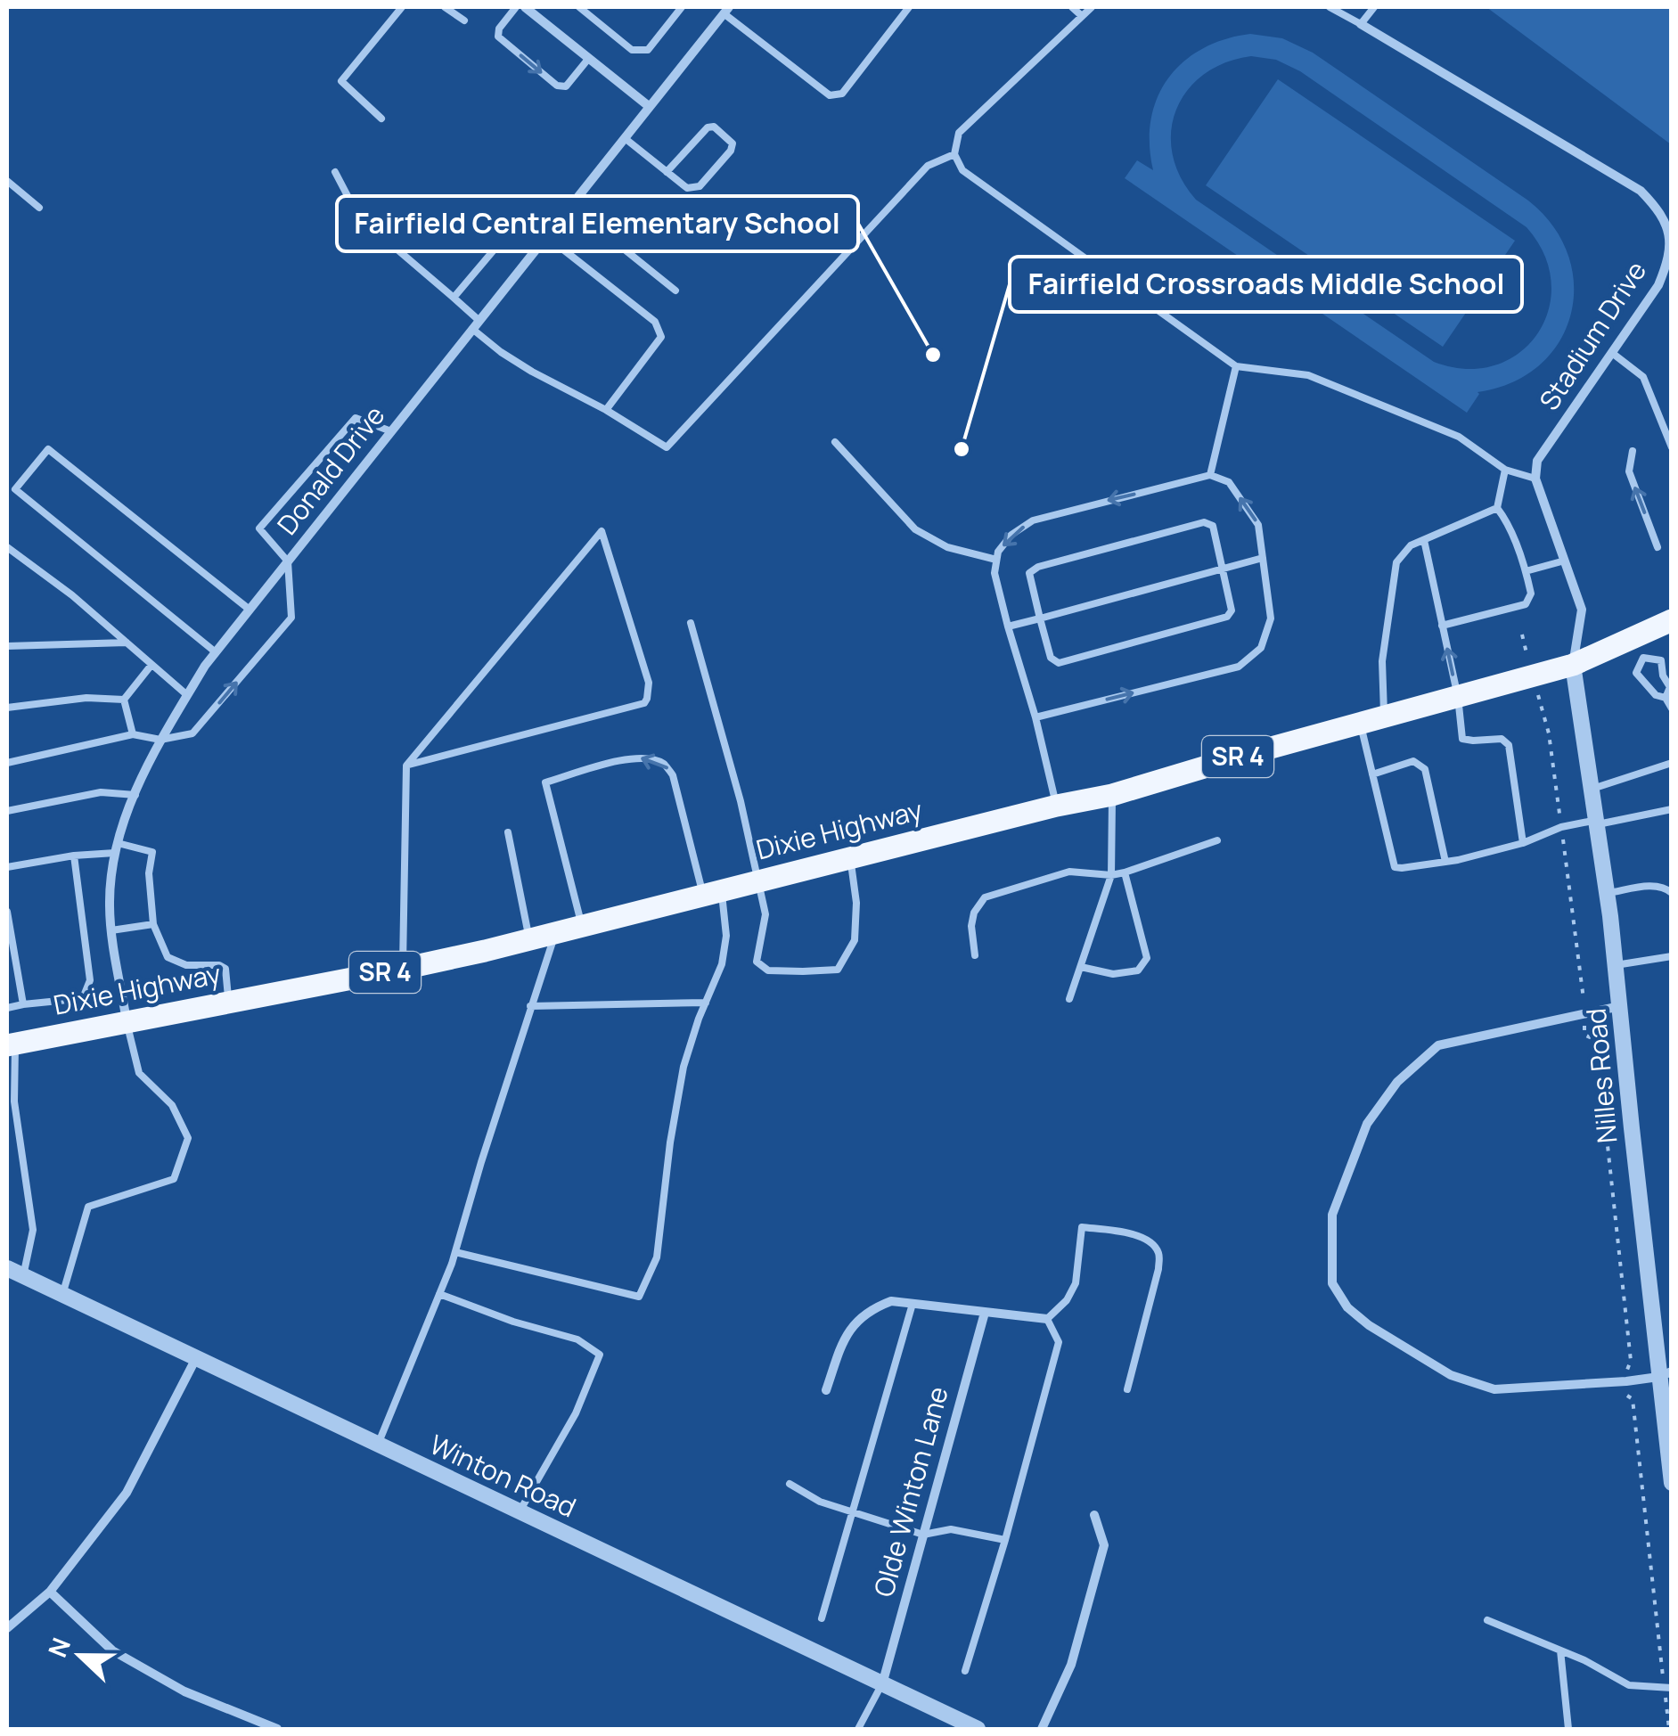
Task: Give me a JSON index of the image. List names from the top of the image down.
{
  "streets": {
    "main road": ["SR 4", "Dixie Highway"],
    "street": [
      "Stadium Drive",
      "Donald Drive",
      "Nilles Road",
      "Winton Road",
      "Olde Winton Lane"
    ]
  },
  "crossings": [
    ["Donald Drive", "Dixie Highway"],
    ["Dixie Highway", "Nilles Road"],
    ["Winton Road", "Olde Winton Lane"]
  ],
  "places": ["Fairfield Central Elementary School", "Fairfield Crossroads Middle School"],
  "north": "left"
}
